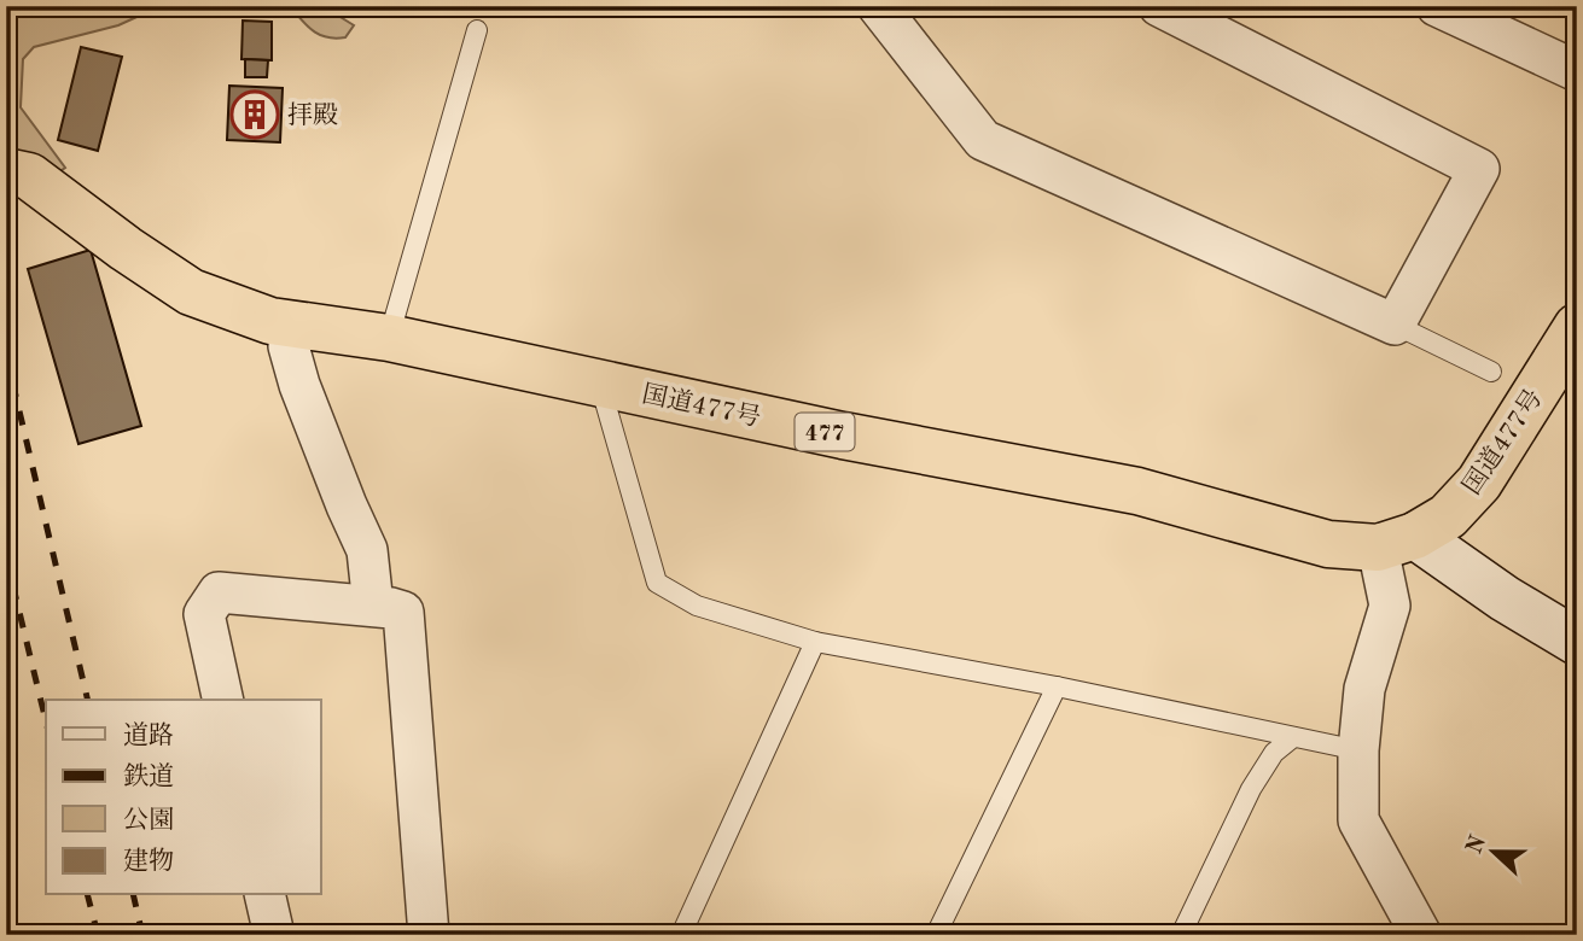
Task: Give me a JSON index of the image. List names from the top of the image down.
{
  "streets": {
    "highway": ["国道477号", "477"]
  },
  "places": {
    "building": ["拝殿"]
  },
  "legend": [
    "道路",
    "鉄道",
    "公園",
    "建物"
  ],
  "north": "left"
}
